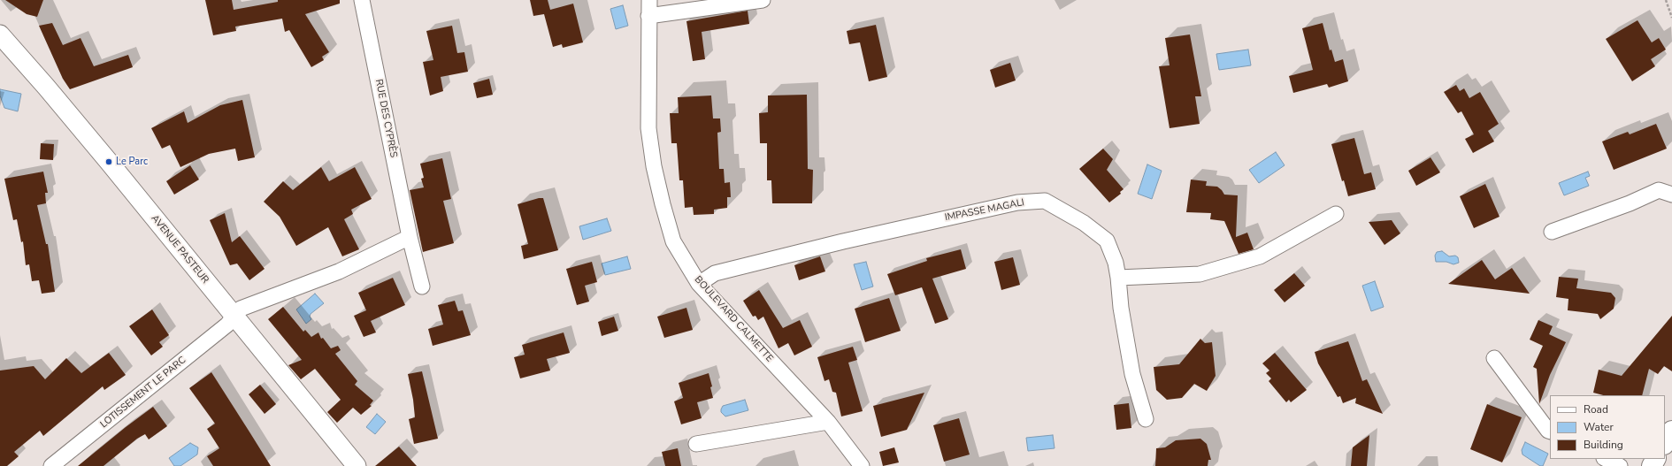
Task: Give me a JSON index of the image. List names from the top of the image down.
{
  "streets": {
    "street": [
      "RUE DES CYPRÈS",
      "IMPASSE MAGALI",
      "AVENUE PASTEUR",
      "BOULEVARD CALMETTE",
      "LOTISSEMENT LE PARC"
    ]
  },
  "crossings": [
    ["IMPASSE MAGALI", "BOULEVARD CALMETTE"],
    ["AVENUE PASTEUR", "LOTISSEMENT LE PARC"]
  ],
  "places": ["Le Parc"],
  "legend": ["Road", "Water", "Building"]
}
